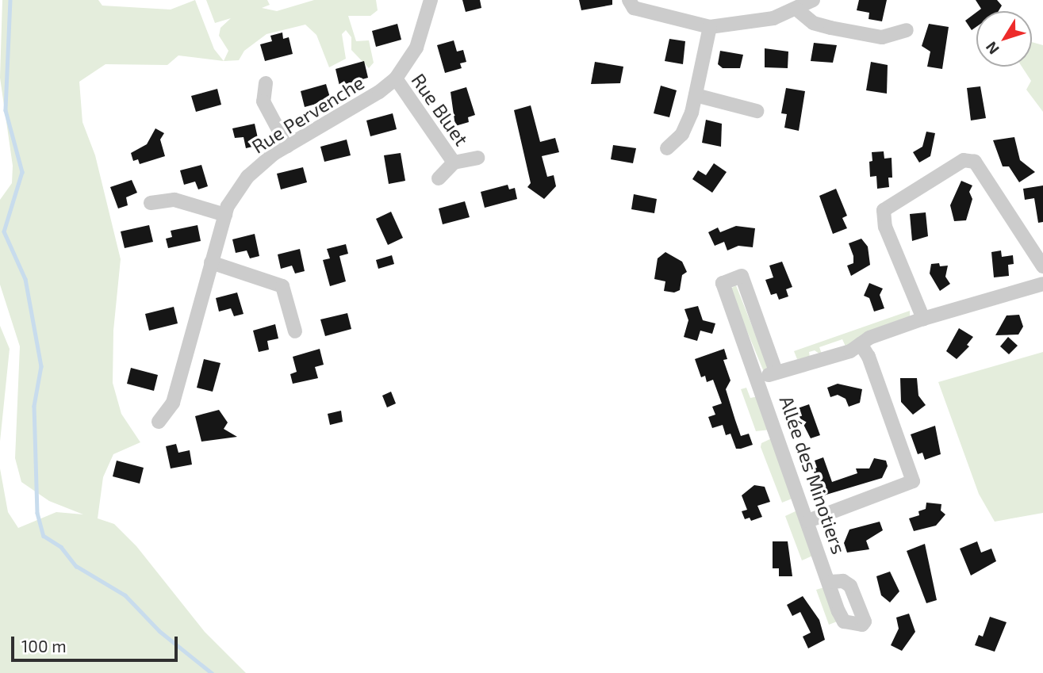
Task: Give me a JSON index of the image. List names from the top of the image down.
{
  "streets": {
    "street": ["Rue Bluet", "Rue Pervenche", "Allée des Minotiers"]
  },
  "crossings": [
    ["Rue Bluet", "Rue Pervenche"]
  ],
  "scale_bar": "100 m",
  "north": "bottom left"
}
